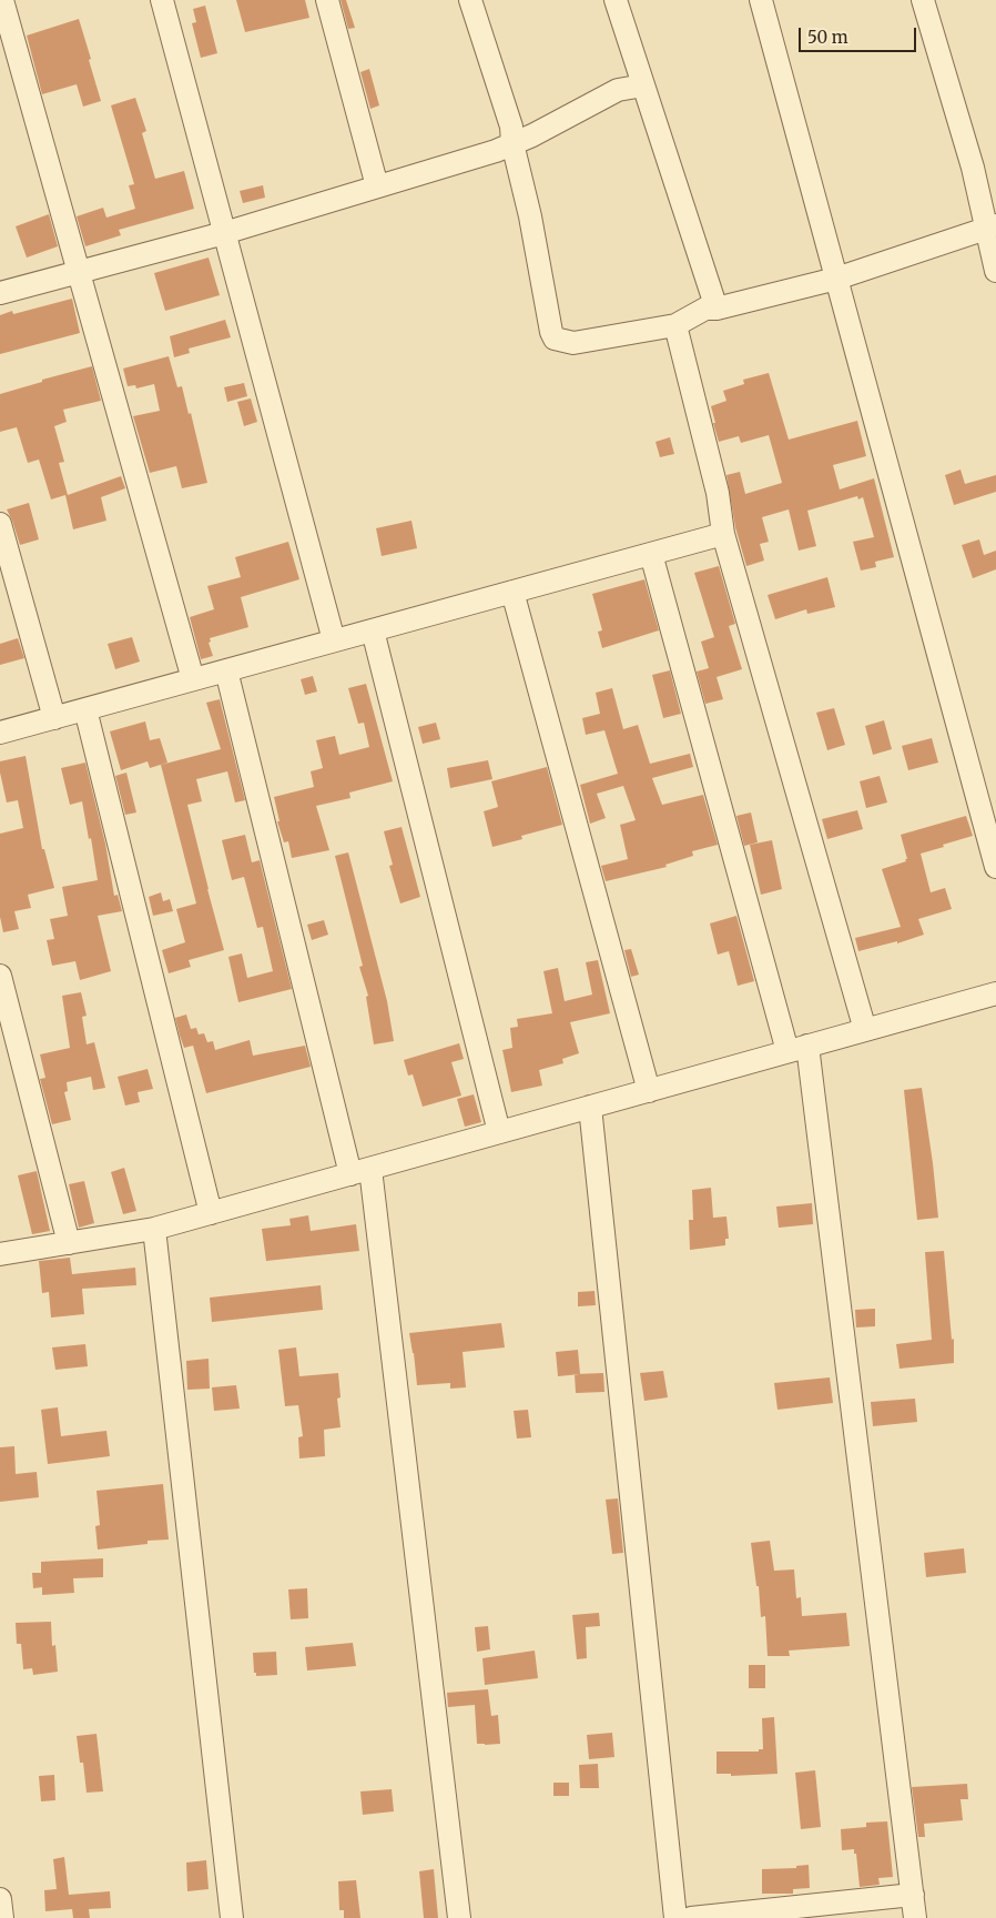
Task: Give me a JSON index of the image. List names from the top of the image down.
{
  "scale_bar": "50 m"
}
